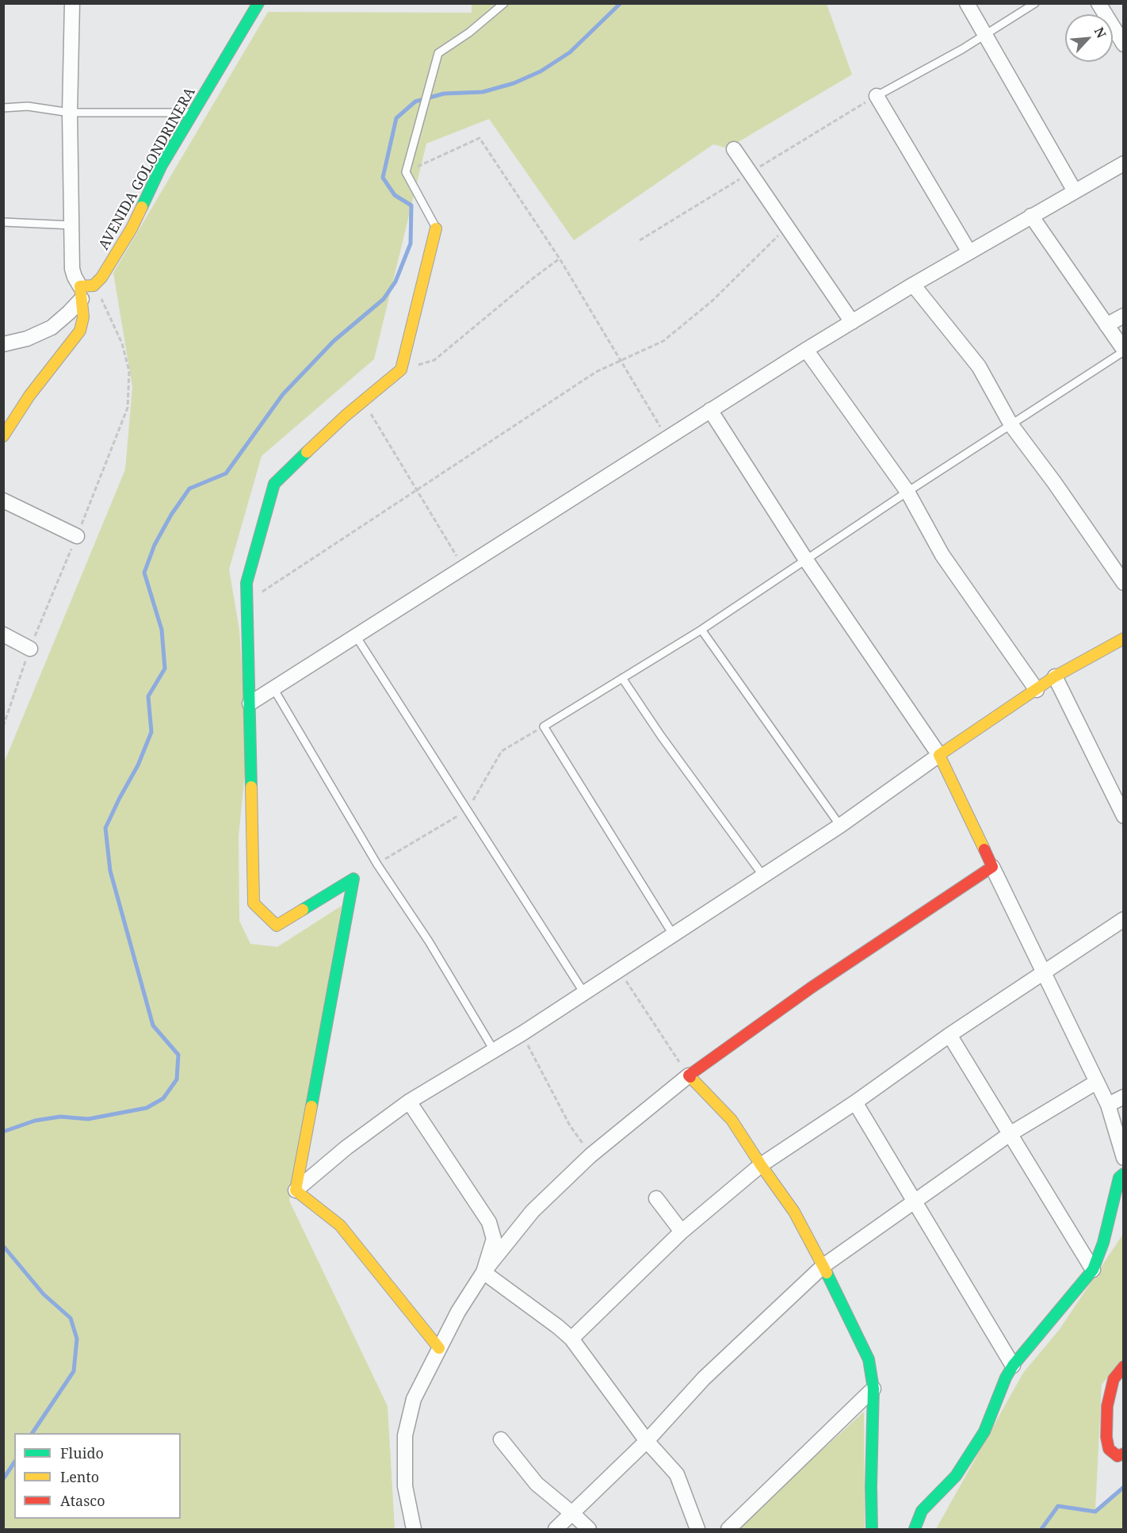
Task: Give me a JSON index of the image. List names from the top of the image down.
{
  "streets": {
    "street": ["AVENIDA GOLONDRINERA"]
  },
  "legend": ["Fluido", "Lento", "Atasco"],
  "north": "top right"
}
